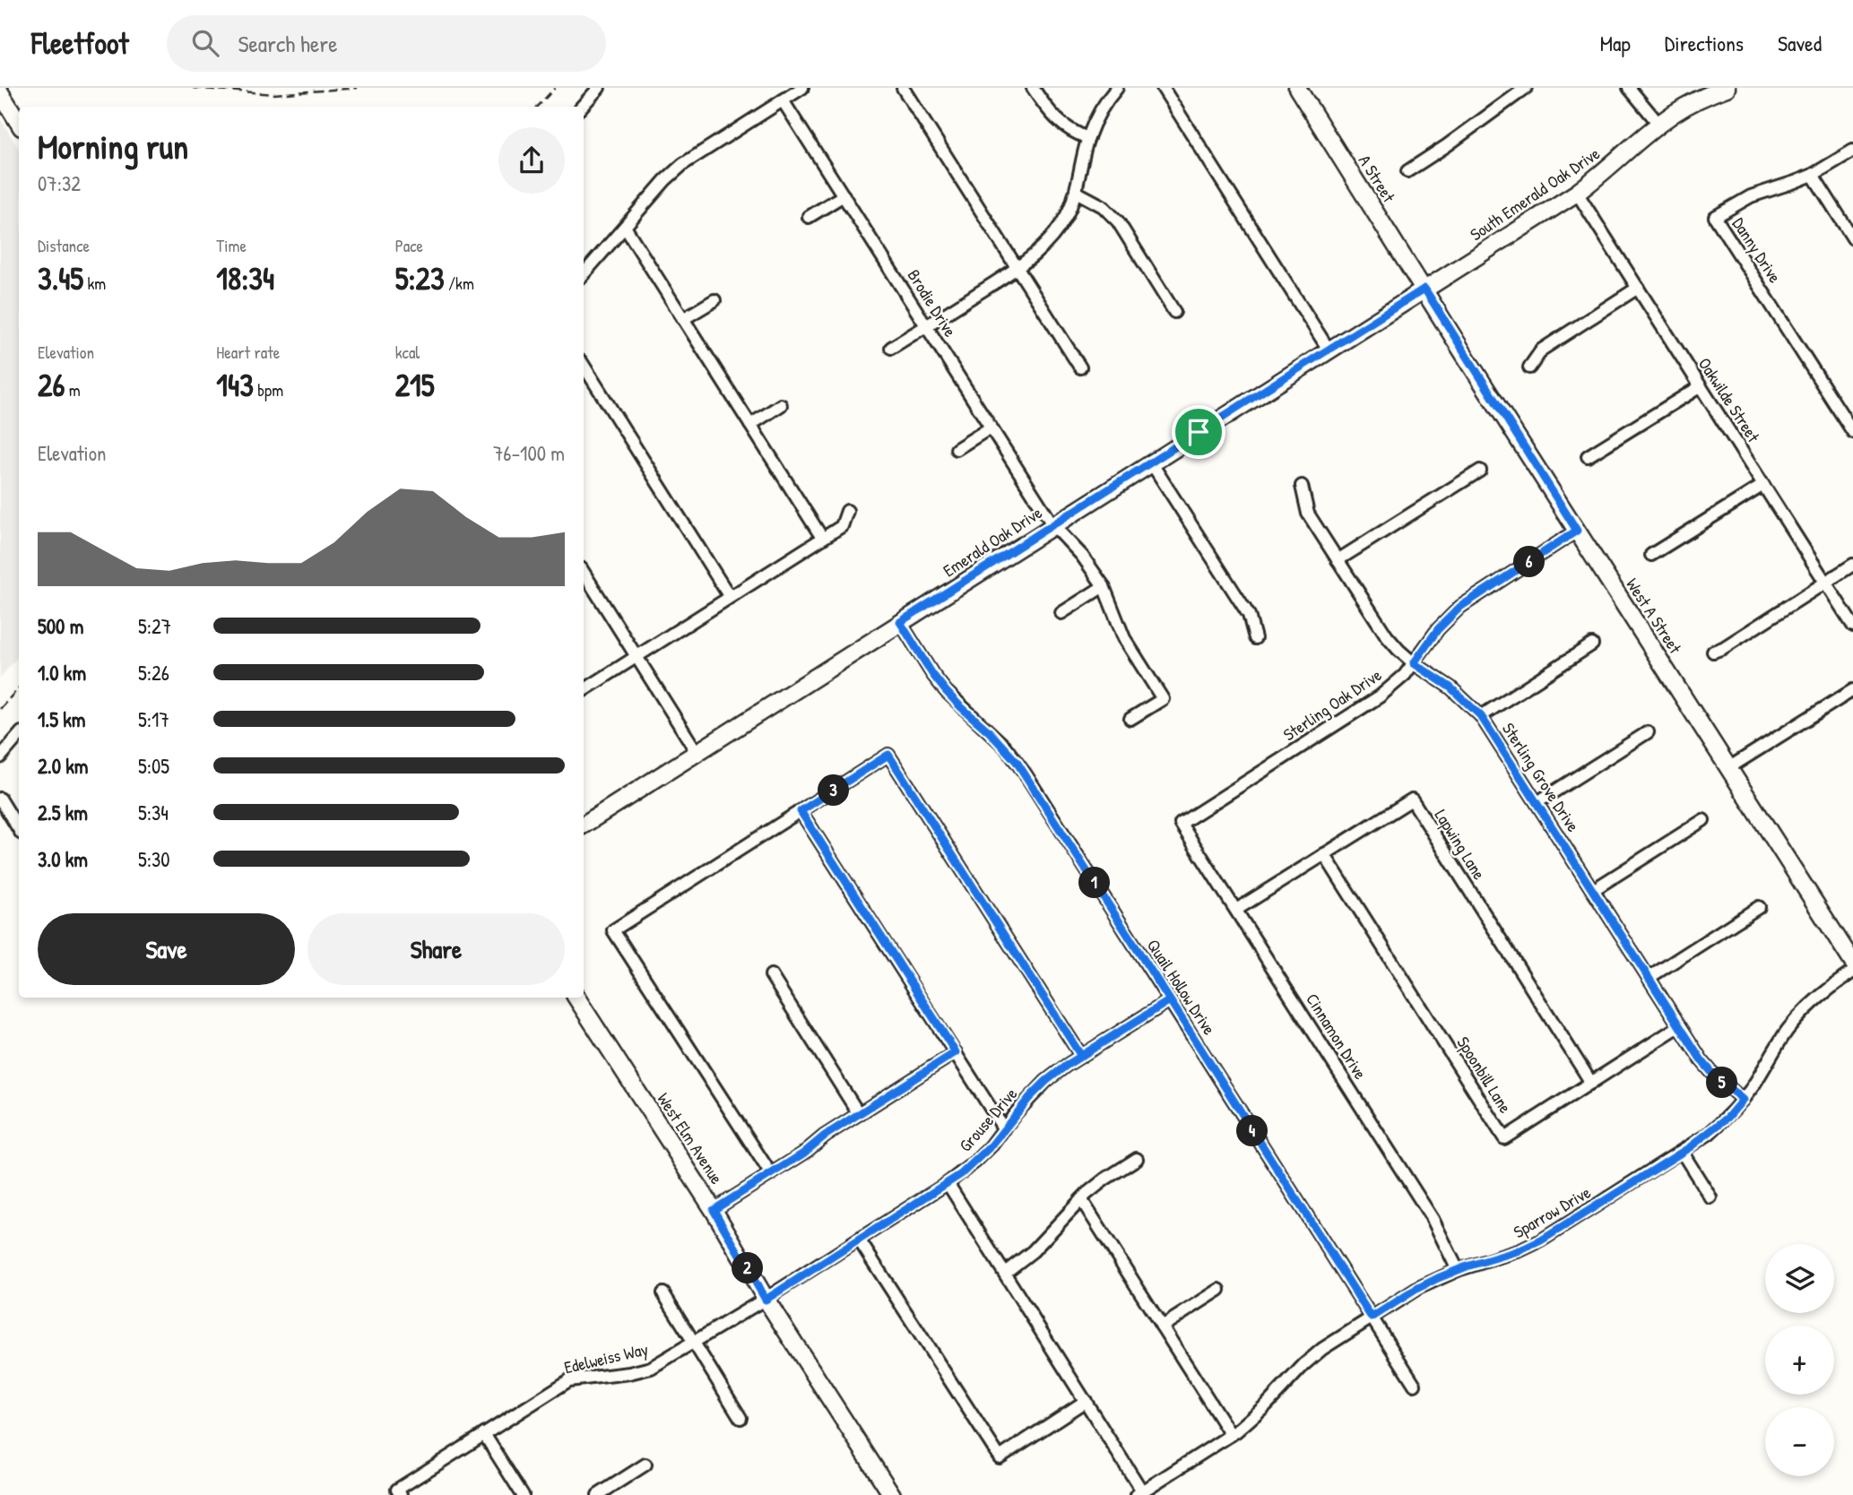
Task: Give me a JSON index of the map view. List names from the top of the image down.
{
  "streets": {
    "street": [
      "A Street",
      "South Emerald Oak Drive",
      "Danny Drive",
      "Brodie Drive",
      "Oakwilde Street",
      "Emerald Oak Drive",
      "West A Street",
      "Sterling Oak Drive",
      "Sterling Grove Drive",
      "Lapwing Lane",
      "Quail Hollow Drive",
      "Cinnamon Drive",
      "Spoonbill Lane",
      "Grouse Drive",
      "West Elm Avenue",
      "Sparrow Drive",
      "Edelweiss Way"
    ]
  },
  "crossings": [
    ["A Street", "South Emerald Oak Drive"],
    ["A Street", "Emerald Oak Drive"],
    ["A Street", "West A Street"],
    ["South Emerald Oak Drive", "Oakwilde Street"],
    ["South Emerald Oak Drive", "Emerald Oak Drive"],
    ["South Emerald Oak Drive", "West A Street"],
    ["Brodie Drive", "Emerald Oak Drive"],
    ["Emerald Oak Drive", "West A Street"],
    ["Emerald Oak Drive", "Quail Hollow Drive"],
    ["West A Street", "Sterling Oak Drive"],
    ["Sterling Oak Drive", "Sterling Grove Drive"],
    ["Sterling Oak Drive", "Cinnamon Drive"],
    ["Sterling Grove Drive", "Spoonbill Lane"],
    ["Sterling Grove Drive", "Sparrow Drive"],
    ["Lapwing Lane", "Cinnamon Drive"],
    ["Lapwing Lane", "Spoonbill Lane"],
    ["Quail Hollow Drive", "Grouse Drive"],
    ["Quail Hollow Drive", "Sparrow Drive"],
    ["Cinnamon Drive", "Sparrow Drive"],
    ["Grouse Drive", "West Elm Avenue"],
    ["Grouse Drive", "Edelweiss Way"],
    ["West Elm Avenue", "Edelweiss Way"]
  ],
  "page": {
    "header": "Fleetfoot",
    "search": "Search here",
    "nav": ["Map", "Directions", "Saved"],
    "heading": ["Morning run", "07:32"],
    "stats": [
      ["Distance", "3.45 km"],
      ["Time", "18:34"],
      ["Pace", "5:23 /km"],
      ["Elevation", "26 m"],
      ["Heart rate", "143 bpm"],
      ["kcal", "215"]
    ],
    "chart": ["Elevation", "76–100 m"],
    "pins": [
      "6",
      "3",
      "1",
      "5",
      "4",
      "2"
    ],
    "list": [
      {
        "name": "500 m",
        "note": "5:27"
      },
      {
        "name": "1.0 km",
        "note": "5:26"
      },
      {
        "name": "1.5 km",
        "note": "5:17"
      },
      {
        "name": "2.0 km",
        "note": "5:05"
      },
      {
        "name": "2.5 km",
        "note": "5:34"
      },
      {
        "name": "3.0 km",
        "note": "5:30"
      }
    ],
    "buttons": ["Save", "Share"],
    "map_buttons": ["+", "−"]
  }
}
